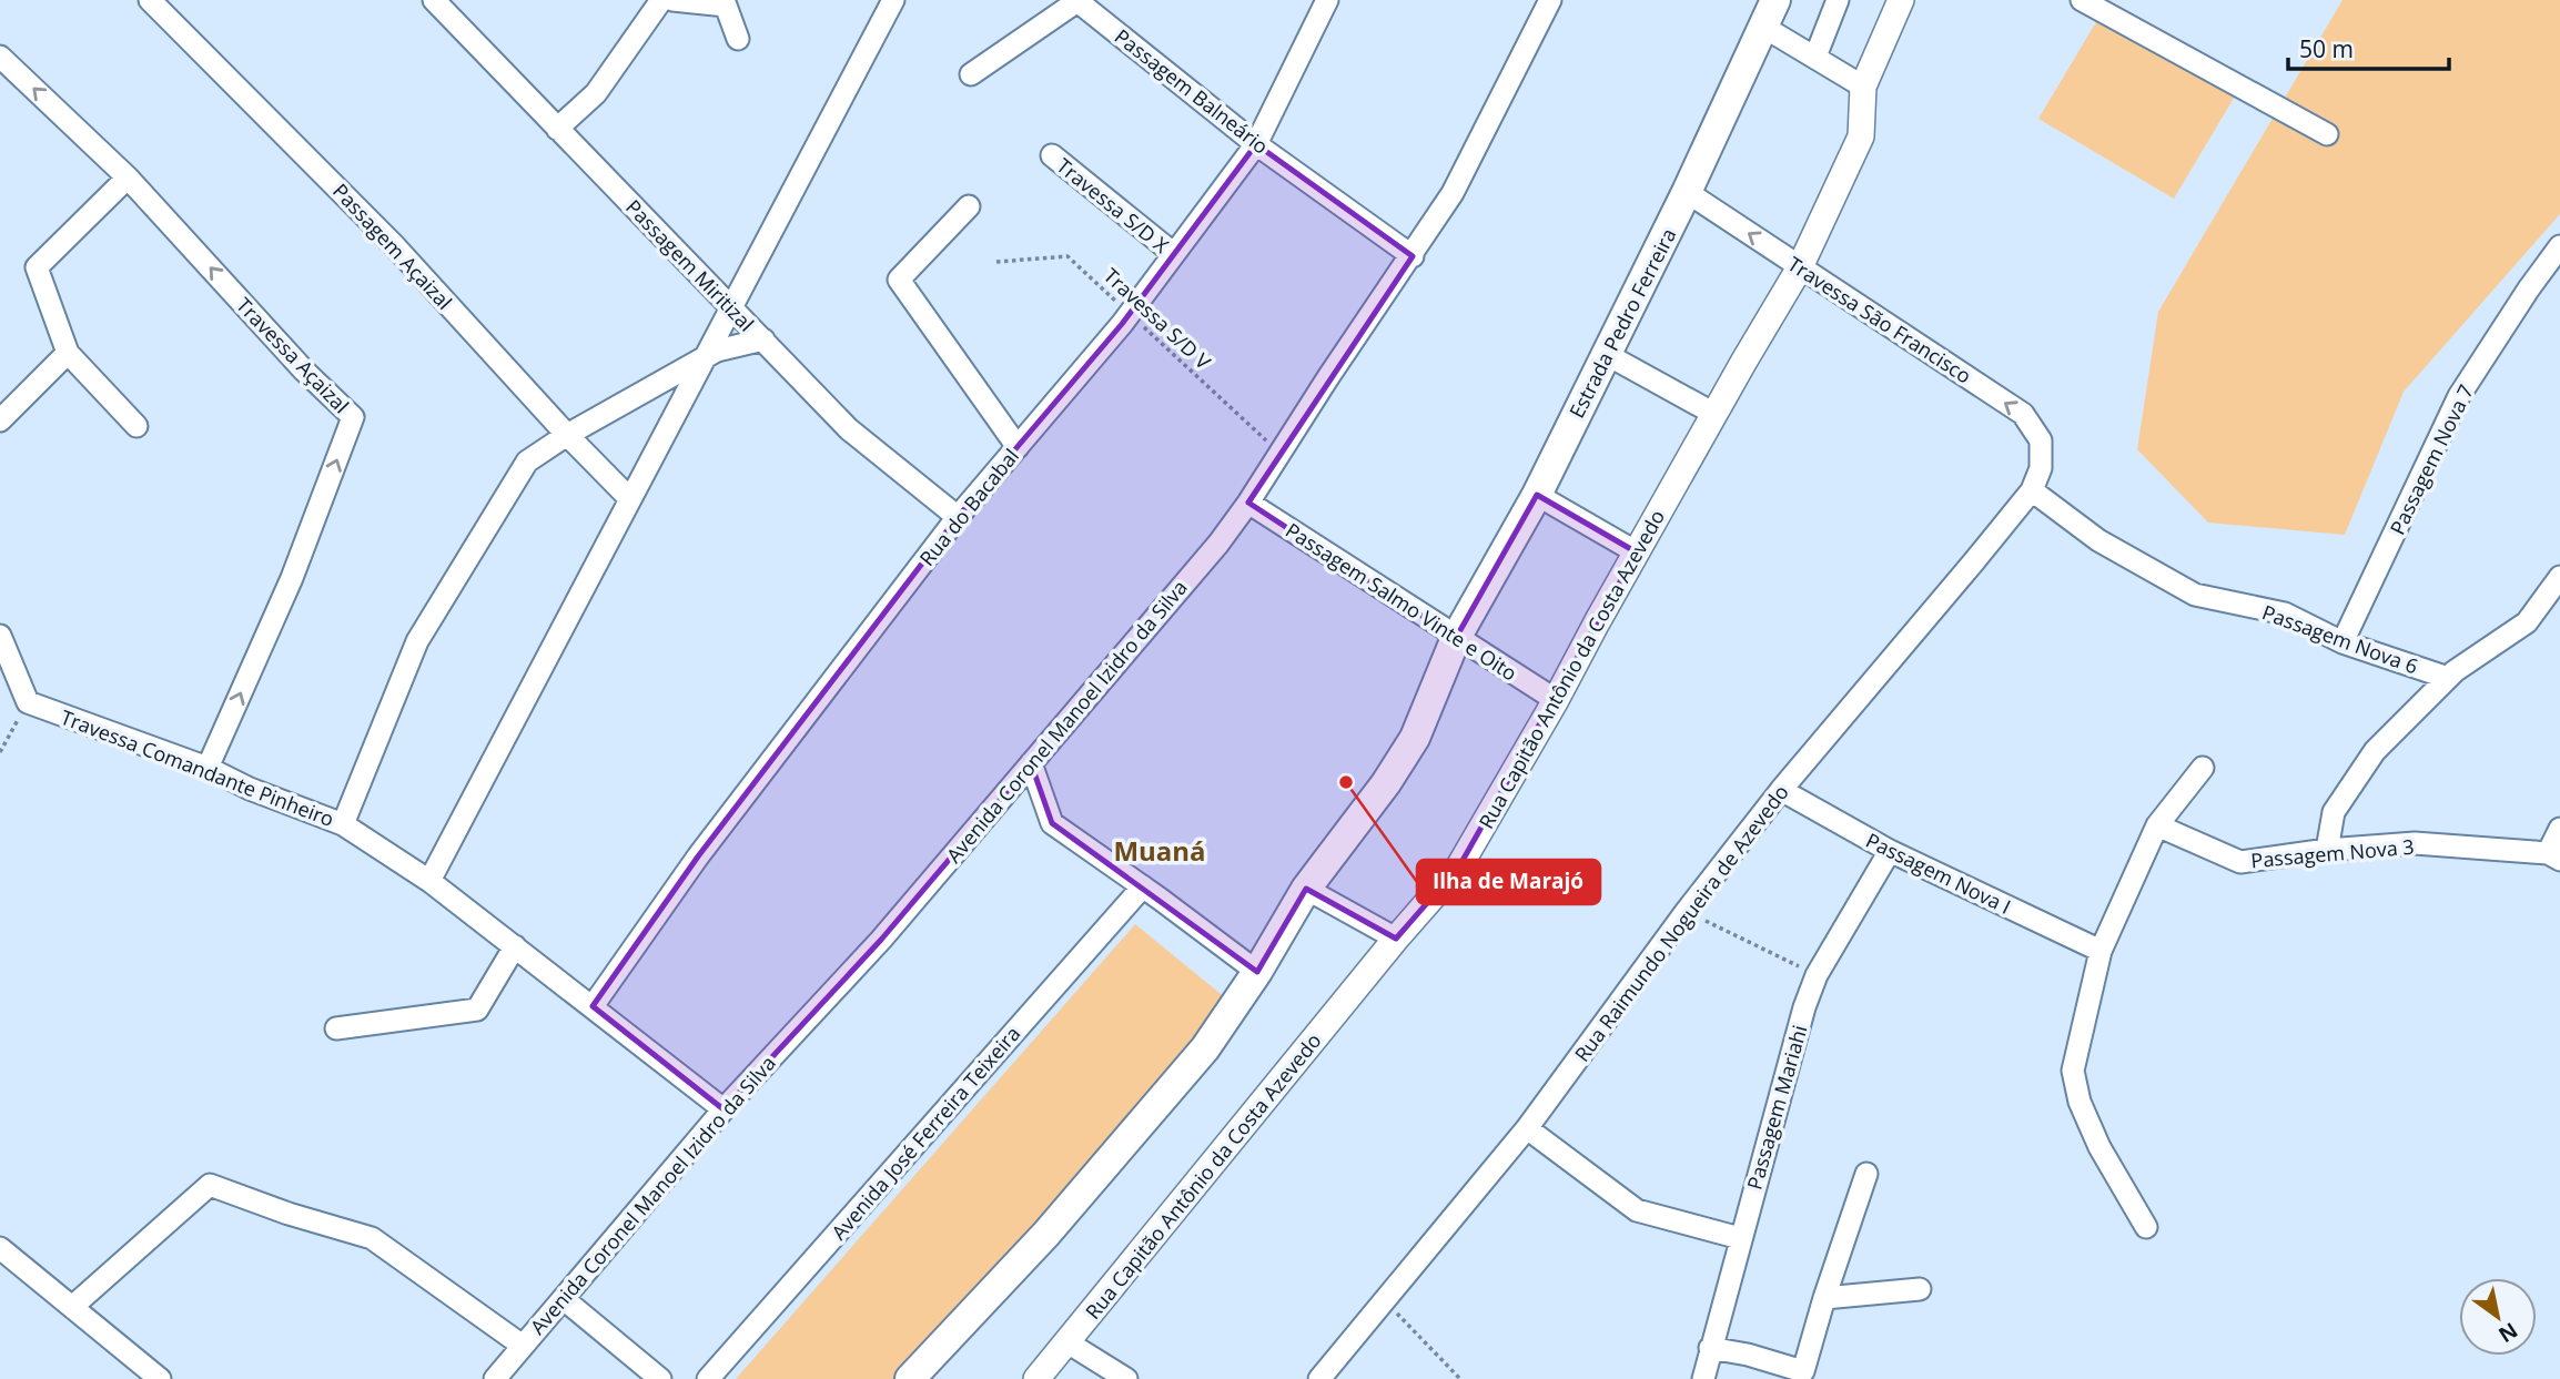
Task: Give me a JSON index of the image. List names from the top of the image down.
{
  "streets": {
    "main road": ["Estrada Pedro Ferreira"],
    "street": [
      "Passagem Balneário",
      "Travessa S/D X",
      "Passagem Açaizal",
      "Passagem Miritizal",
      "Travessa São Francisco",
      "Travessa Açaizal",
      "Passagem Nova 7",
      "Rua do Bacabal",
      "Passagem Salmo Vinte e Oito",
      "Passagem Nova 6",
      "Rua Capitão Antônio da Costa Azevedo",
      "Avenida Coronel Manoel Izidro da Silva",
      "Travessa Comandante Pinheiro",
      "Passagem Nova 3",
      "Passagem Nova I",
      "Rua Raimundo Nogueira de Azevedo",
      "Passagem Mariahi",
      "Avenida José Ferreira Teixeira"
    ],
    "path": ["Travessa S/D V"]
  },
  "crossings": [
    ["Passagem Balneário", "Rua do Bacabal"],
    ["Passagem Balneário", "Avenida Coronel Manoel Izidro da Silva"],
    ["Travessa S/D X", "Rua do Bacabal"],
    ["Passagem Miritizal", "Rua do Bacabal"],
    ["Travessa S/D V", "Rua do Bacabal"],
    ["Travessa S/D V", "Avenida Coronel Manoel Izidro da Silva"],
    ["Travessa São Francisco", "Estrada Pedro Ferreira"],
    ["Travessa São Francisco", "Rua Capitão Antônio da Costa Azevedo"],
    ["Travessa São Francisco", "Rua Raimundo Nogueira de Azevedo"],
    ["Estrada Pedro Ferreira", "Passagem Salmo Vinte e Oito"],
    ["Travessa Açaizal", "Travessa Comandante Pinheiro"],
    ["Passagem Nova 7", "Passagem Nova 6"],
    ["Rua do Bacabal", "Travessa Comandante Pinheiro"],
    ["Passagem Salmo Vinte e Oito", "Rua Capitão Antônio da Costa Azevedo"],
    ["Passagem Salmo Vinte e Oito", "Avenida Coronel Manoel Izidro da Silva"],
    ["Passagem Nova 6", "Rua Raimundo Nogueira de Azevedo"],
    ["Avenida Coronel Manoel Izidro da Silva", "Travessa Comandante Pinheiro"],
    ["Passagem Nova I", "Rua Raimundo Nogueira de Azevedo"],
    ["Passagem Nova I", "Passagem Mariahi"]
  ],
  "one_way": ["Travessa Açaizal"],
  "districts": ["Muaná"],
  "places": ["Ilha de Marajó"],
  "scale_bar": "50 m",
  "north": "bottom right"
}
